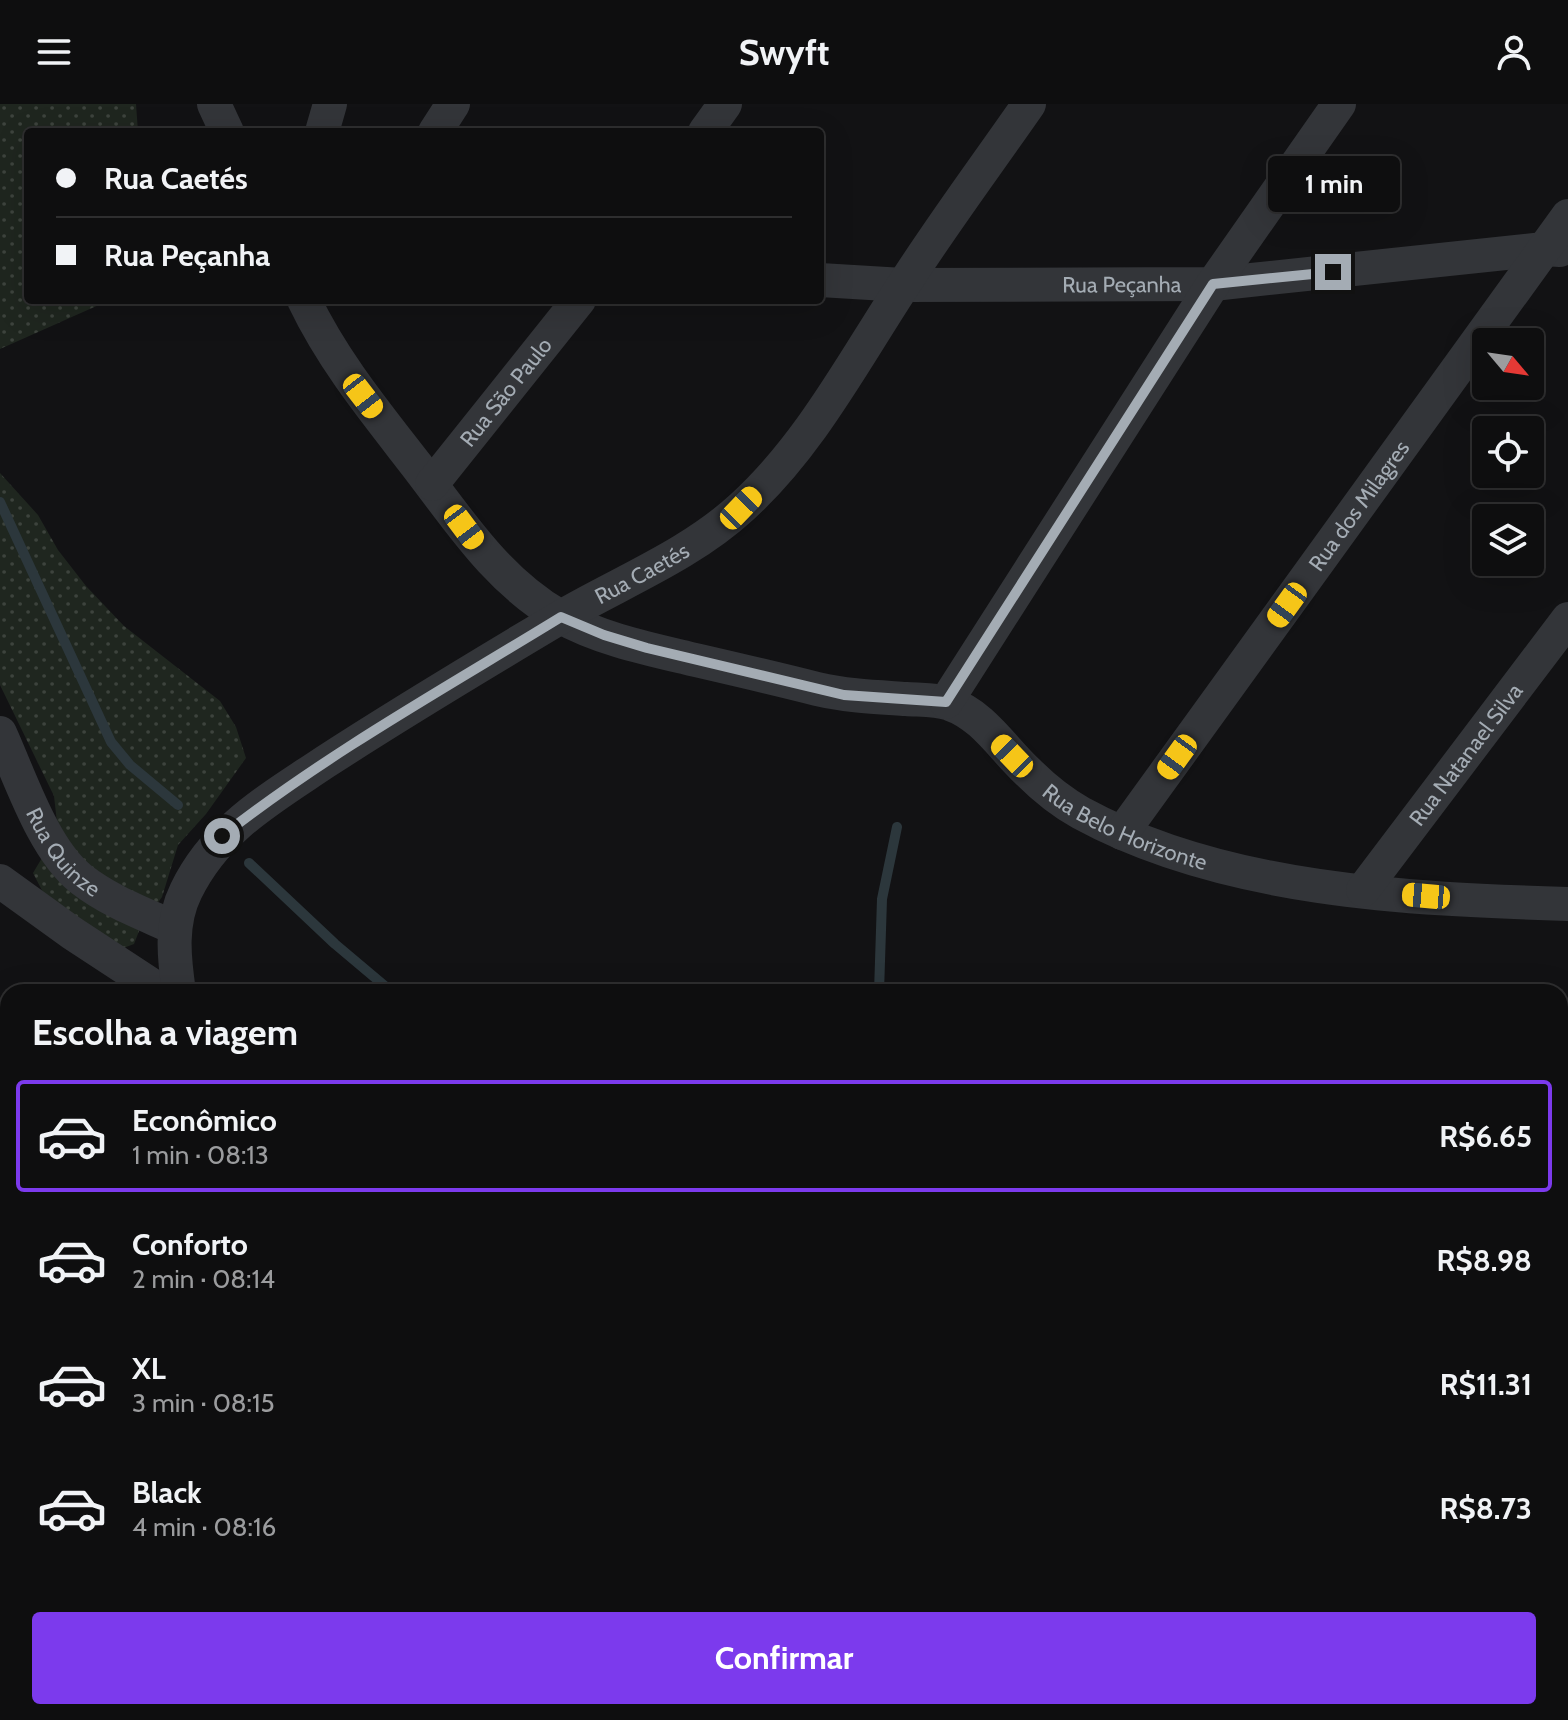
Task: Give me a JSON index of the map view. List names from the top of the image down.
{
  "streets": {
    "street": [
      "Rua Peçanha",
      "Rua São Paulo",
      "Rua dos Milagres",
      "Rua Caetés",
      "Rua Natanael Silva",
      "Rua Belo Horizonte",
      "Rua Quinze"
    ]
  },
  "crossings": [
    ["Rua Peçanha", "Rua dos Milagres"],
    ["Rua Peçanha", "Rua Caetés"],
    ["Rua São Paulo", "Rua Belo Horizonte"],
    ["Rua dos Milagres", "Rua Belo Horizonte"],
    ["Rua Caetés", "Rua Belo Horizonte"],
    ["Rua Caetés", "Rua Quinze"],
    ["Rua Natanael Silva", "Rua Belo Horizonte"]
  ],
  "north": "bottom right",
  "page": {
    "header": "Swyft",
    "banner": ["Rua Caetés", "Rua Peçanha"],
    "bubble": "1 min",
    "heading": "Escolha a viagem",
    "list": [
      {
        "name": "Econômico",
        "note": "1 min · 08:13",
        "value": "R$6.65"
      },
      {
        "name": "Conforto",
        "note": "2 min · 08:14",
        "value": "R$8.98"
      },
      {
        "name": "XL",
        "note": "3 min · 08:15",
        "value": "R$11.31"
      },
      {
        "name": "Black",
        "note": "4 min · 08:16",
        "value": "R$8.73"
      }
    ],
    "buttons": "Confirmar"
  }
}
